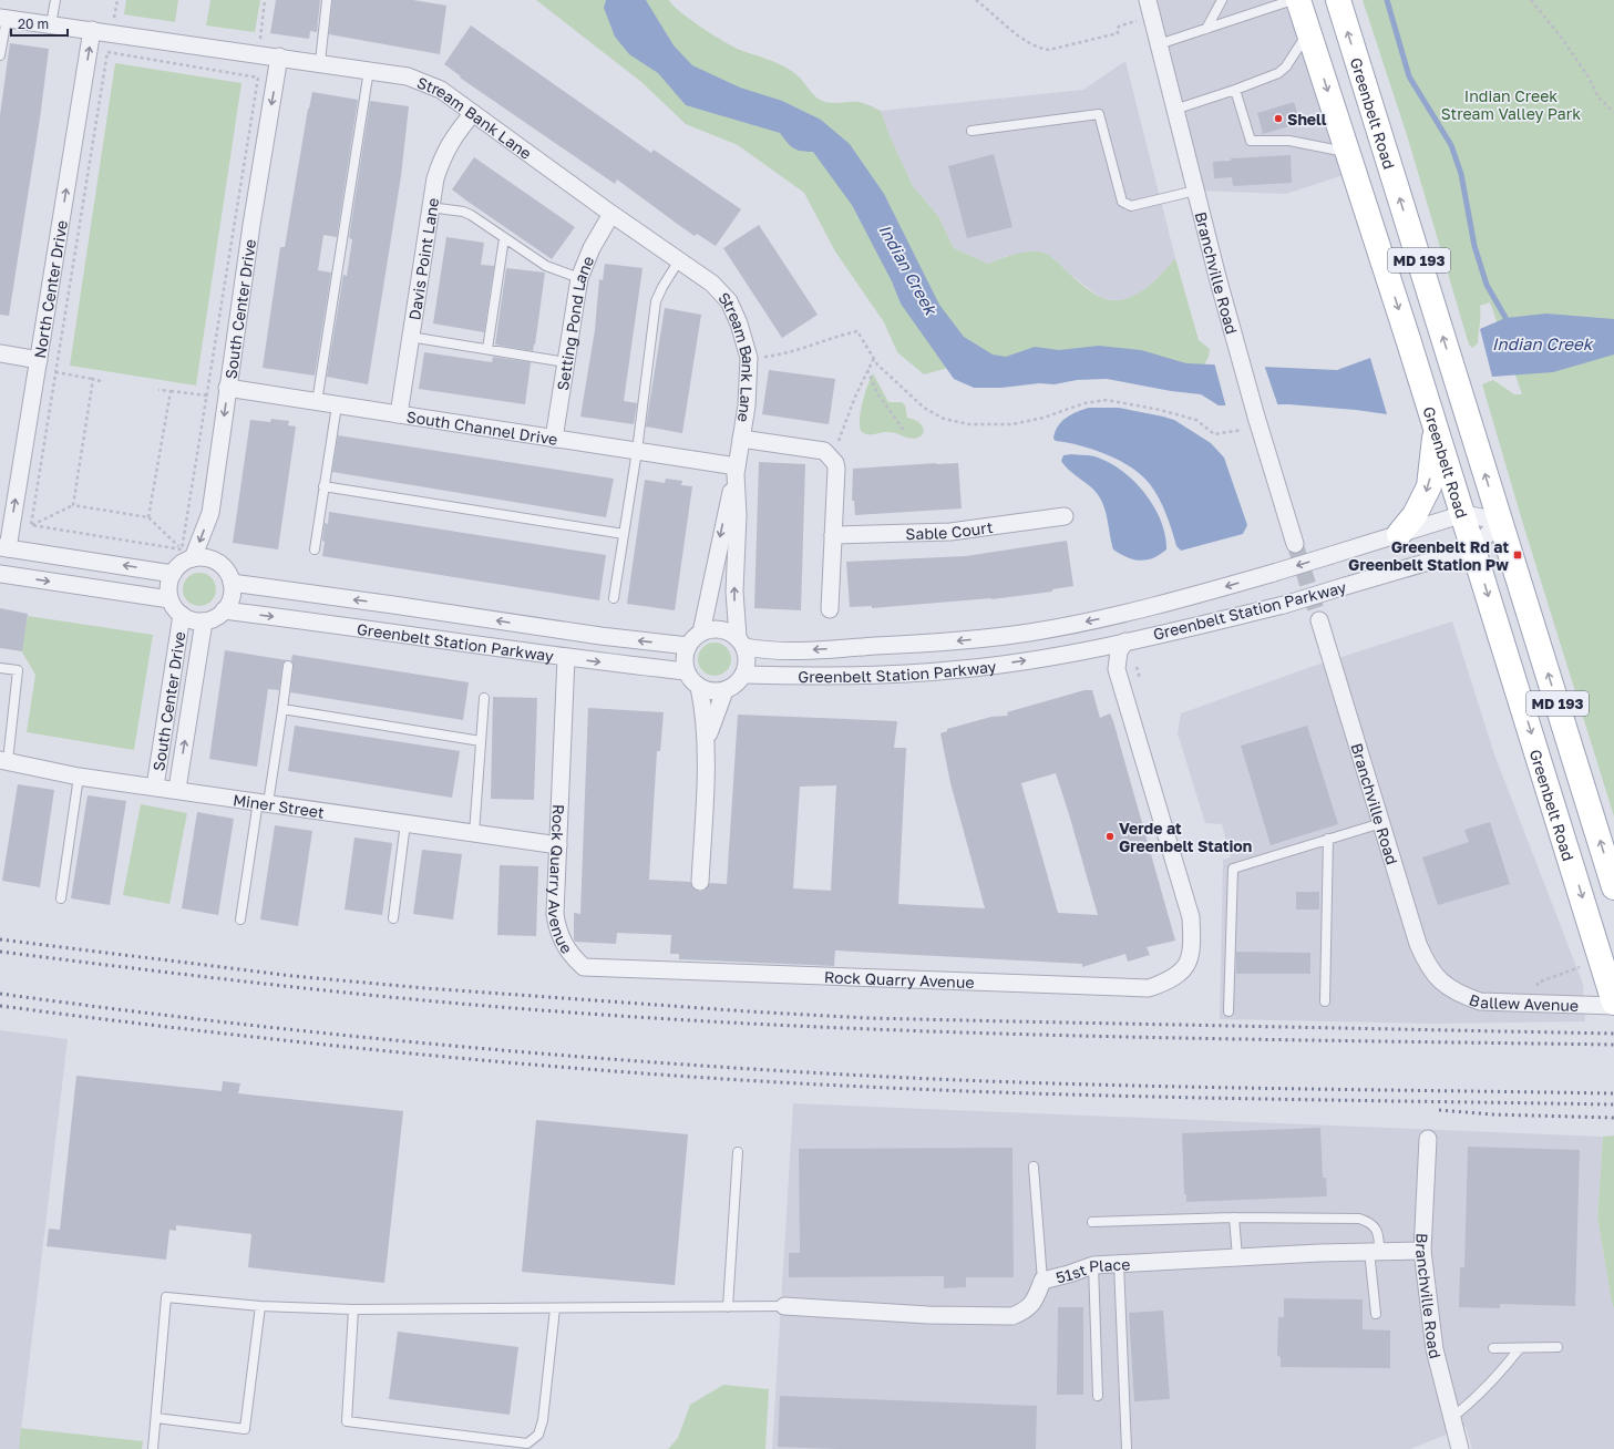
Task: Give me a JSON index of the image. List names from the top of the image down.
{
  "streets": {
    "main road": ["Greenbelt Road", "MD 193"],
    "street": [
      "Stream Bank Lane",
      "Davis Point Lane",
      "Branchville Road",
      "North Center Drive",
      "South Center Drive",
      "Setting Pond Lane",
      "South Channel Drive",
      "Sable Court",
      "Greenbelt Station Parkway",
      "Miner Street",
      "Rock Quarry Avenue",
      "Ballew Avenue",
      "51st Place"
    ]
  },
  "crossings": [
    ["Greenbelt Road", "Greenbelt Station Parkway"],
    ["Greenbelt Road", "Ballew Avenue"],
    ["Stream Bank Lane", "Davis Point Lane"],
    ["Stream Bank Lane", "North Center Drive"],
    ["Stream Bank Lane", "South Center Drive"],
    ["Stream Bank Lane", "Setting Pond Lane"],
    ["Stream Bank Lane", "South Channel Drive"],
    ["Stream Bank Lane", "Greenbelt Station Parkway"],
    ["Davis Point Lane", "South Channel Drive"],
    ["Branchville Road", "Ballew Avenue"],
    ["Branchville Road", "51st Place"],
    ["South Center Drive", "South Channel Drive"],
    ["South Center Drive", "Greenbelt Station Parkway"],
    ["South Center Drive", "Miner Street"],
    ["Setting Pond Lane", "South Channel Drive"],
    ["Greenbelt Station Parkway", "Rock Quarry Avenue"],
    ["Miner Street", "Rock Quarry Avenue"]
  ],
  "one_way": ["North Center Drive"],
  "water": ["Indian Creek"],
  "parks": ["Indian Creek Stream Valley Park"],
  "places": {
    "other": ["Shell", "Verde at Greenbelt Station"],
    "transit": ["Greenbelt Rd at Greenbelt Station Pw"]
  },
  "scale_bar": "20 m"
}
